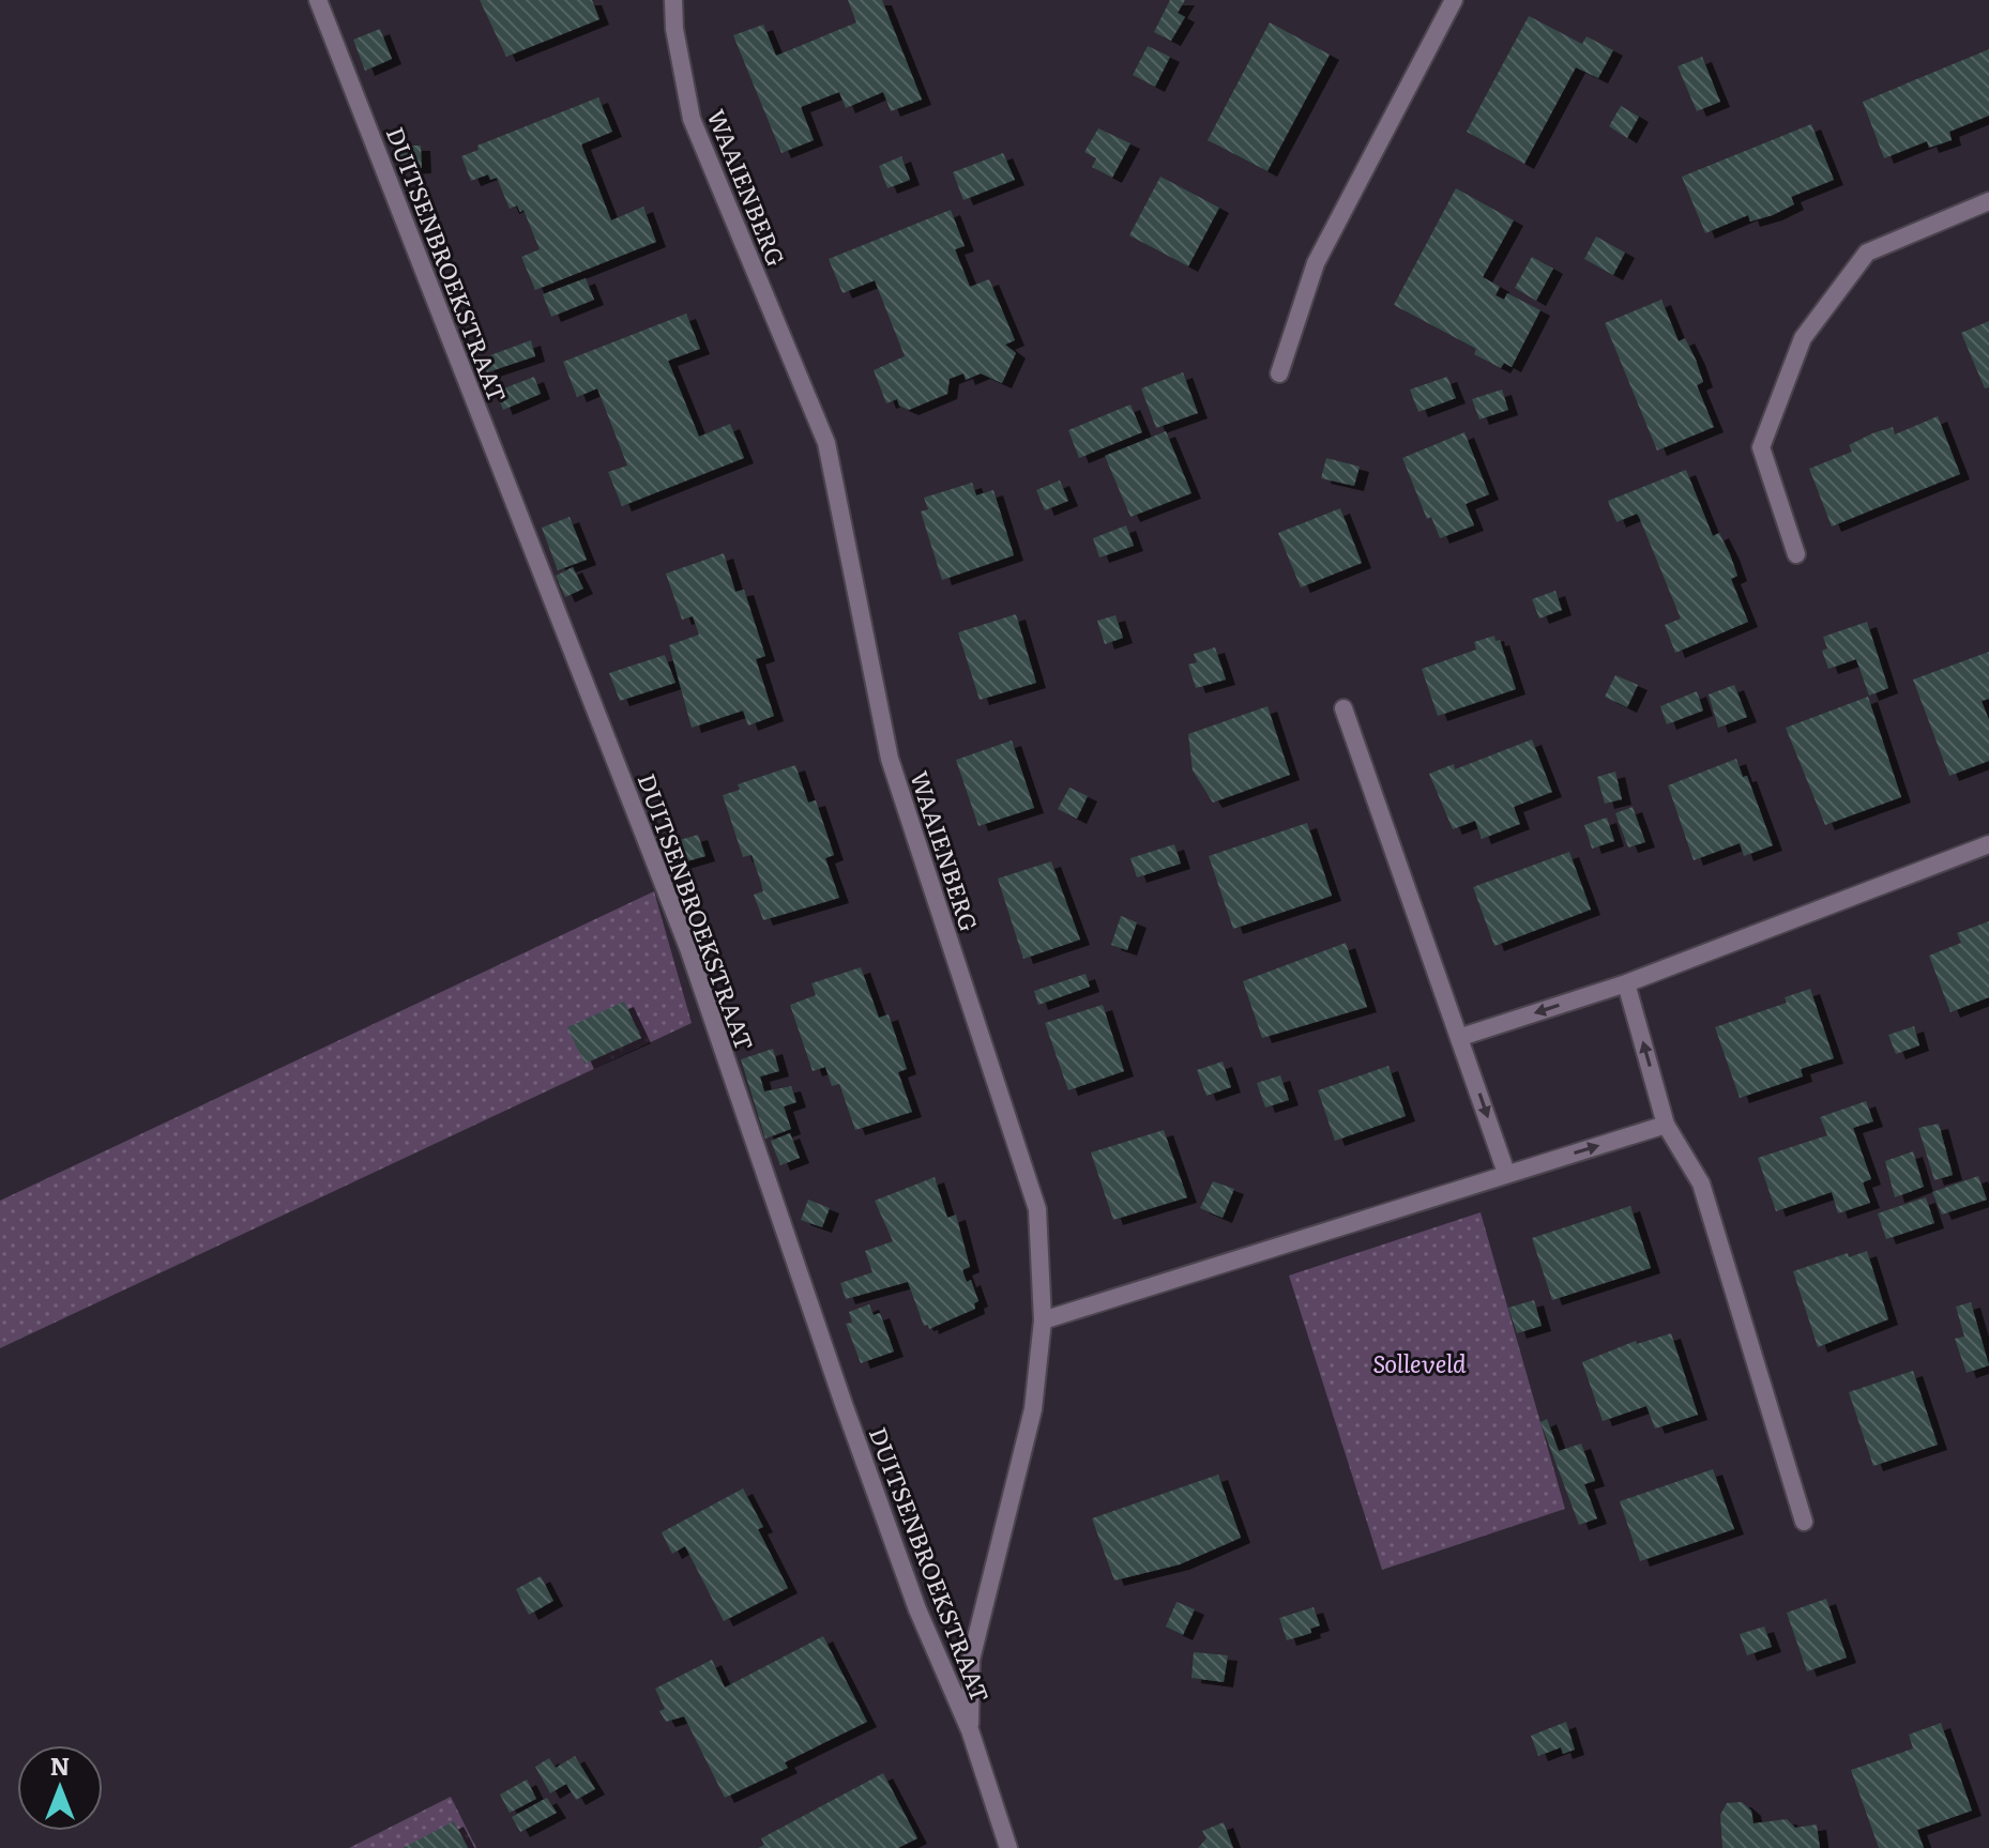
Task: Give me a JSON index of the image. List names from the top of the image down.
{
  "streets": {
    "street": ["WAAIENBERG", "DUITSENBROEKSTRAAT"]
  },
  "crossings": [
    ["WAAIENBERG", "DUITSENBROEKSTRAAT"]
  ],
  "parks": ["Solleveld"],
  "north": "top"
}
